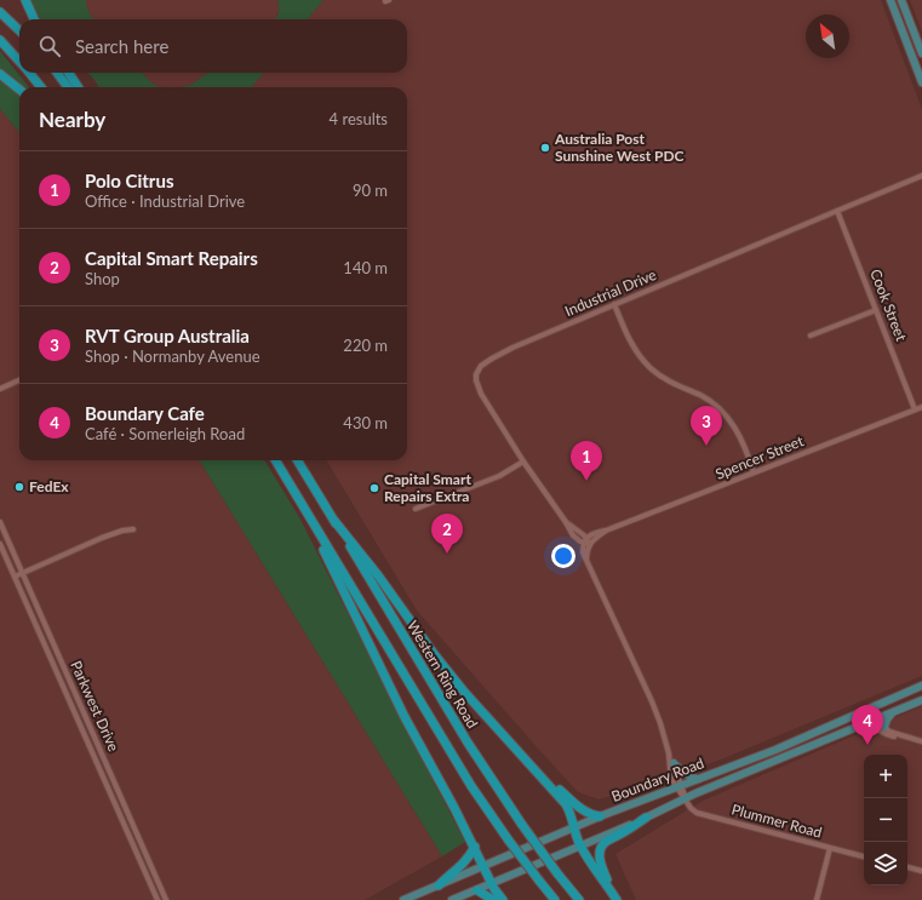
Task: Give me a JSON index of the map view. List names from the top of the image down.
{
  "streets": {
    "highway": ["Western Ring Road"],
    "main road": ["Boundary Road"],
    "street": [
      "Industrial Drive",
      "Cook Street",
      "Spencer Street",
      "Parkwest Drive",
      "Plummer Road"
    ]
  },
  "crossings": [
    ["Industrial Drive", "Cook Street"],
    ["Industrial Drive", "Spencer Street"],
    ["Cook Street", "Spencer Street"],
    ["Boundary Road", "Plummer Road"]
  ],
  "places": ["Australia Post Sunshine West PDC", "FedEx", "Capital Smart Repairs Extra"],
  "north": "top left",
  "page": {
    "search": "Search here",
    "heading": ["Nearby", "4 results"],
    "list": [
      {
        "mark": "1",
        "name": "Polo Citrus",
        "note": "Office · Industrial Drive",
        "value": "90 m"
      },
      {
        "mark": "2",
        "name": "Capital Smart Repairs",
        "note": "Shop",
        "value": "140 m"
      },
      {
        "mark": "3",
        "name": "RVT Group Australia",
        "note": "Shop · Normanby Avenue",
        "value": "220 m"
      },
      {
        "mark": "4",
        "name": "Boundary Cafe",
        "note": "Café · Somerleigh Road",
        "value": "430 m"
      }
    ],
    "pins": [
      "3",
      "1",
      "2",
      "4"
    ],
    "map_buttons": ["+", "−"]
  }
}
